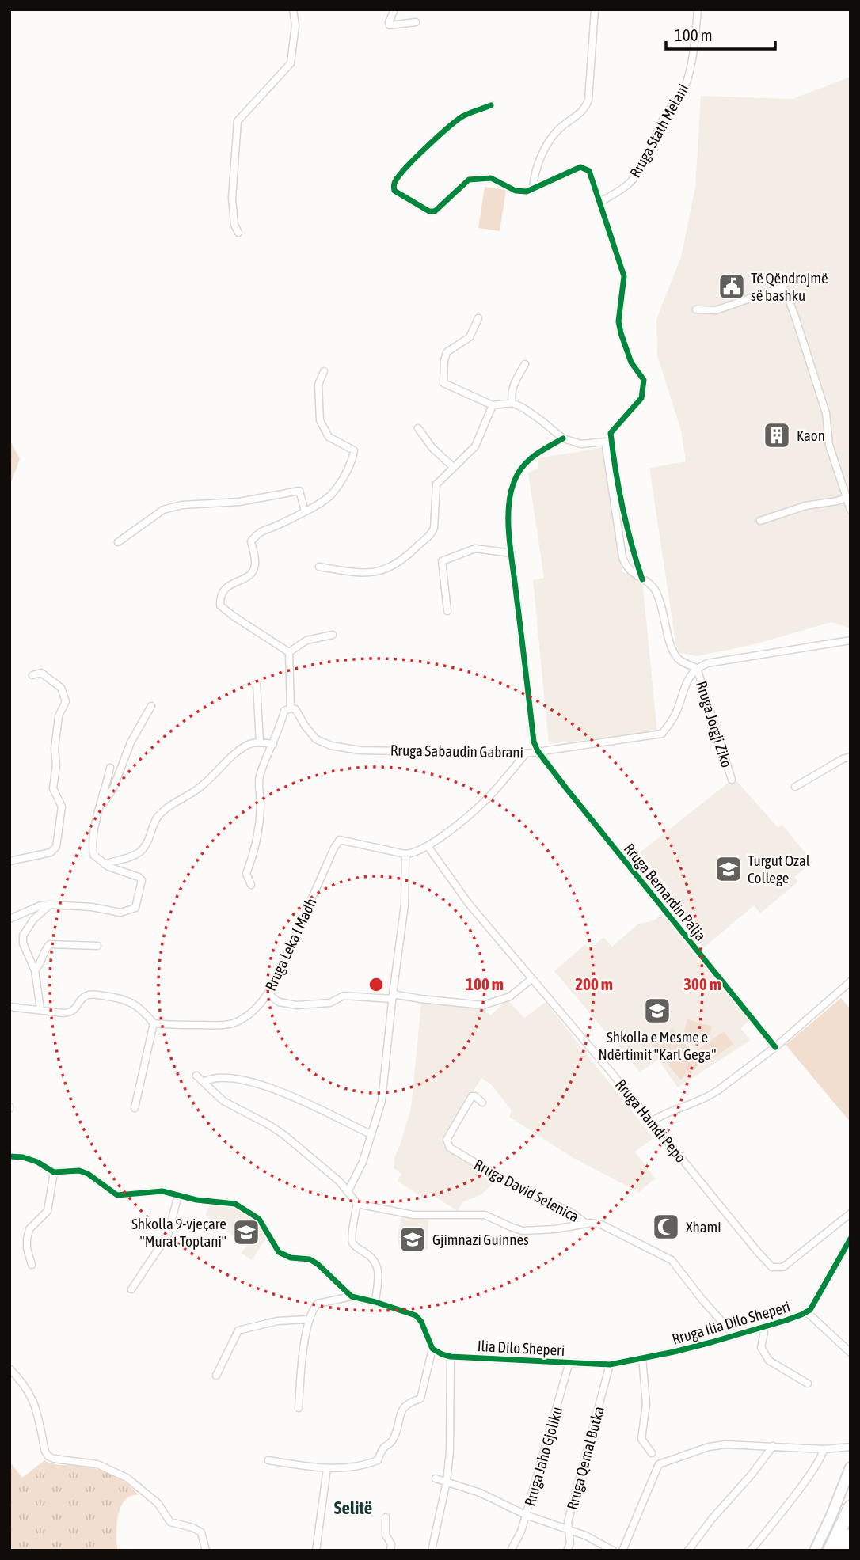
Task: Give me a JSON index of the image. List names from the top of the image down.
{
  "streets": {
    "street": [
      "Rruga Stath Melani",
      "Rruga Jorgji Ziko",
      "Rruga Sabaudin Gabrani",
      "Rruga Bernardin Palja",
      "Rruga Leka I Madh",
      "Rruga Hamdi Pepo",
      "Rruga David Selenica",
      "Rruga Ilia Dilo Sheperi",
      "Ilia Dilo Sheperi",
      "Rruga Jaho Gjoliku",
      "Rruga Qemal Butka"
    ]
  },
  "crossings": [
    ["Rruga Jorgji Ziko", "Rruga Sabaudin Gabrani"],
    ["Rruga Sabaudin Gabrani", "Rruga Bernardin Palja"],
    ["Rruga David Selenica", "Rruga Ilia Dilo Sheperi"],
    ["Rruga Ilia Dilo Sheperi", "Ilia Dilo Sheperi"],
    ["Rruga Ilia Dilo Sheperi", "Rruga Qemal Butka"],
    ["Ilia Dilo Sheperi", "Rruga Jaho Gjoliku"],
    ["Ilia Dilo Sheperi", "Rruga Qemal Butka"]
  ],
  "districts": ["Selitë"],
  "places": {
    "public building": ["Të Qëndrojmë së bashku"],
    "building": ["Kaon"],
    "school or university": [
      "Turgut Ozal College",
      "Shkolla e Mesme e Ndërtimit \"Karl Gega\"",
      "Shkolla 9-vjeçare \"Murat Toptani\"",
      "Gjimnazi Guinnes"
    ],
    "mosque": ["Xhami"]
  },
  "scale_bar": "100 m",
  "rings": ["100 m", "200 m", "300 m"]
}
